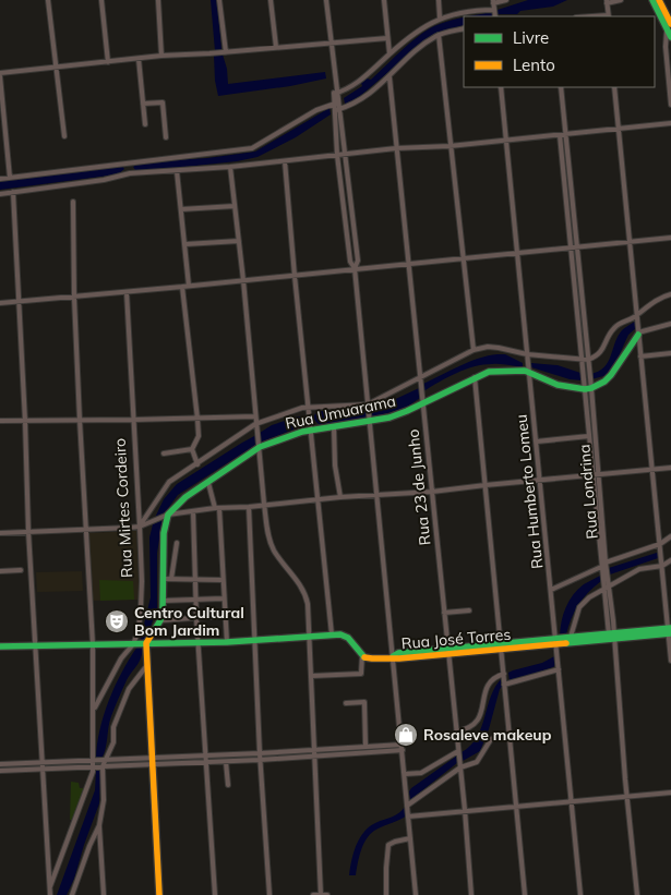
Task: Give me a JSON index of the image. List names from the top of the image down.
{
  "streets": {
    "street": [
      "Rua Umuarama",
      "Rua 23 de Junho",
      "Rua Humberto Lomeu",
      "Rua Londrina",
      "Rua Mirtes Cordeiro",
      "Rua José Torres"
    ]
  },
  "crossings": [
    ["Rua Umuarama", "Rua 23 de Junho"],
    ["Rua Umuarama", "Rua Humberto Lomeu"],
    ["Rua Umuarama", "Rua Londrina"],
    ["Rua Umuarama", "Rua Mirtes Cordeiro"],
    ["Rua 23 de Junho", "Rua José Torres"],
    ["Rua Humberto Lomeu", "Rua José Torres"],
    ["Rua Londrina", "Rua José Torres"]
  ],
  "places": {
    "theatre": ["Centro Cultural Bom Jardim"],
    "shop": ["Rosaleve makeup"]
  },
  "legend": ["Livre", "Lento"]
}
